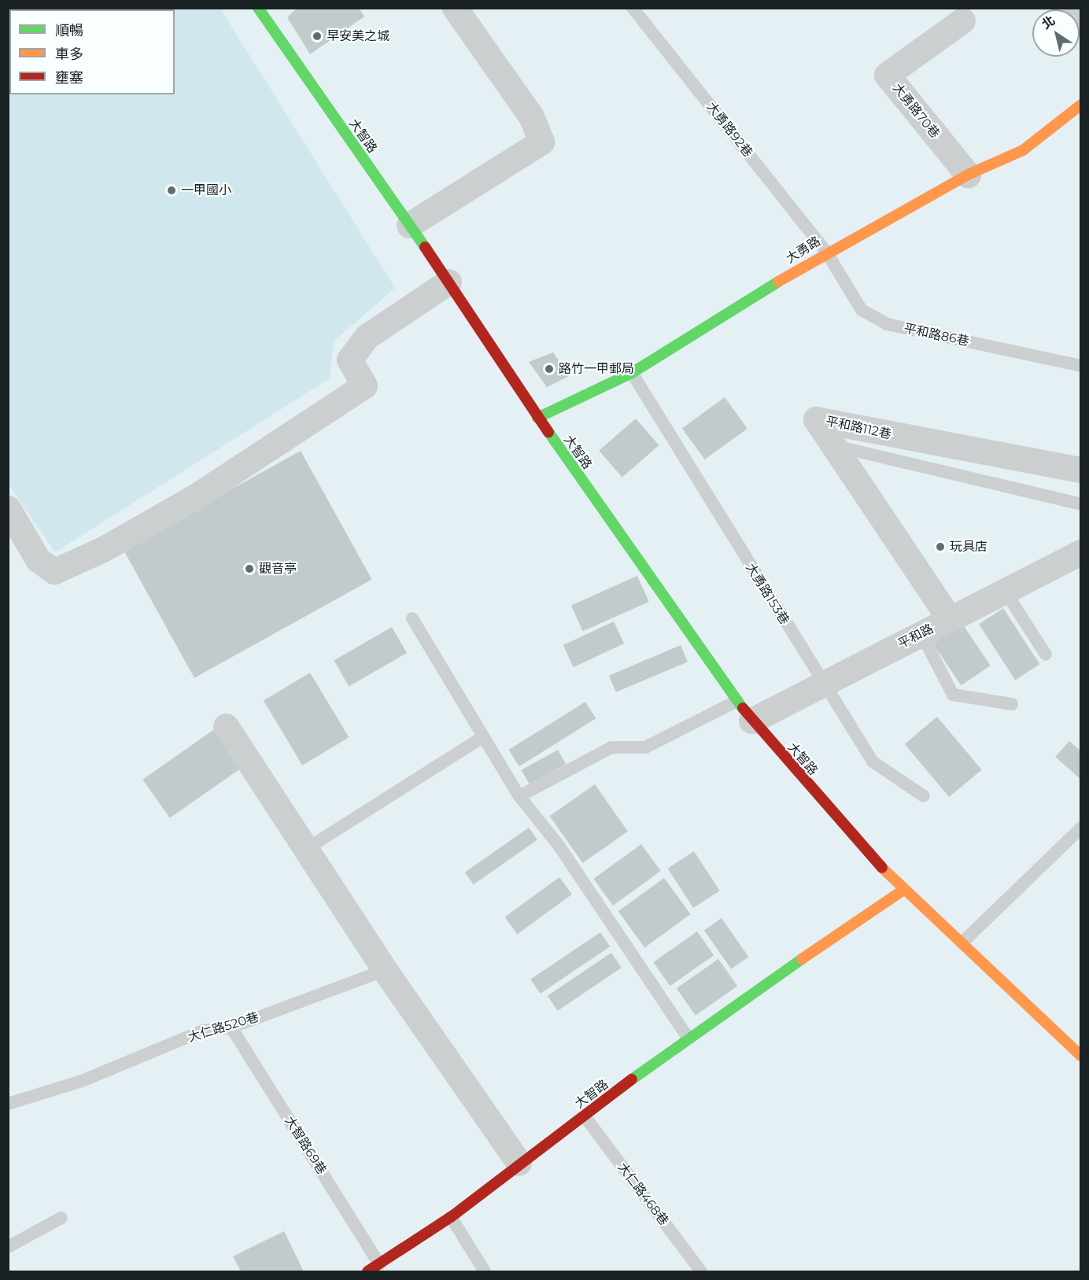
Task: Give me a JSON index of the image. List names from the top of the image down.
{
  "streets": {
    "street": [
      "大勇路70巷",
      "大智路",
      "大勇路",
      "平和路112巷",
      "平和路"
    ],
    "lane": [
      "大勇路92巷",
      "平和路86巷",
      "大勇路153巷",
      "大仁路520巷",
      "大智路69巷",
      "大仁路468巷"
    ]
  },
  "crossings": [
    ["大勇路70巷", "大勇路"],
    ["大勇路92巷", "大勇路"],
    ["大勇路92巷", "平和路86巷"],
    ["大智路", "大勇路"],
    ["大智路", "平和路"],
    ["大智路", "大智路69巷"],
    ["大智路", "大仁路468巷"],
    ["大勇路", "平和路86巷"],
    ["大勇路", "大勇路153巷"],
    ["平和路112巷", "平和路"],
    ["大勇路153巷", "平和路"],
    ["大仁路520巷", "大智路69巷"]
  ],
  "places": [
    "早安美之城",
    "一甲國小",
    "路竹一甲郵局",
    "玩具店",
    "觀音亭"
  ],
  "legend": ["順暢", "車多", "壅塞"],
  "north": "top left"
}
